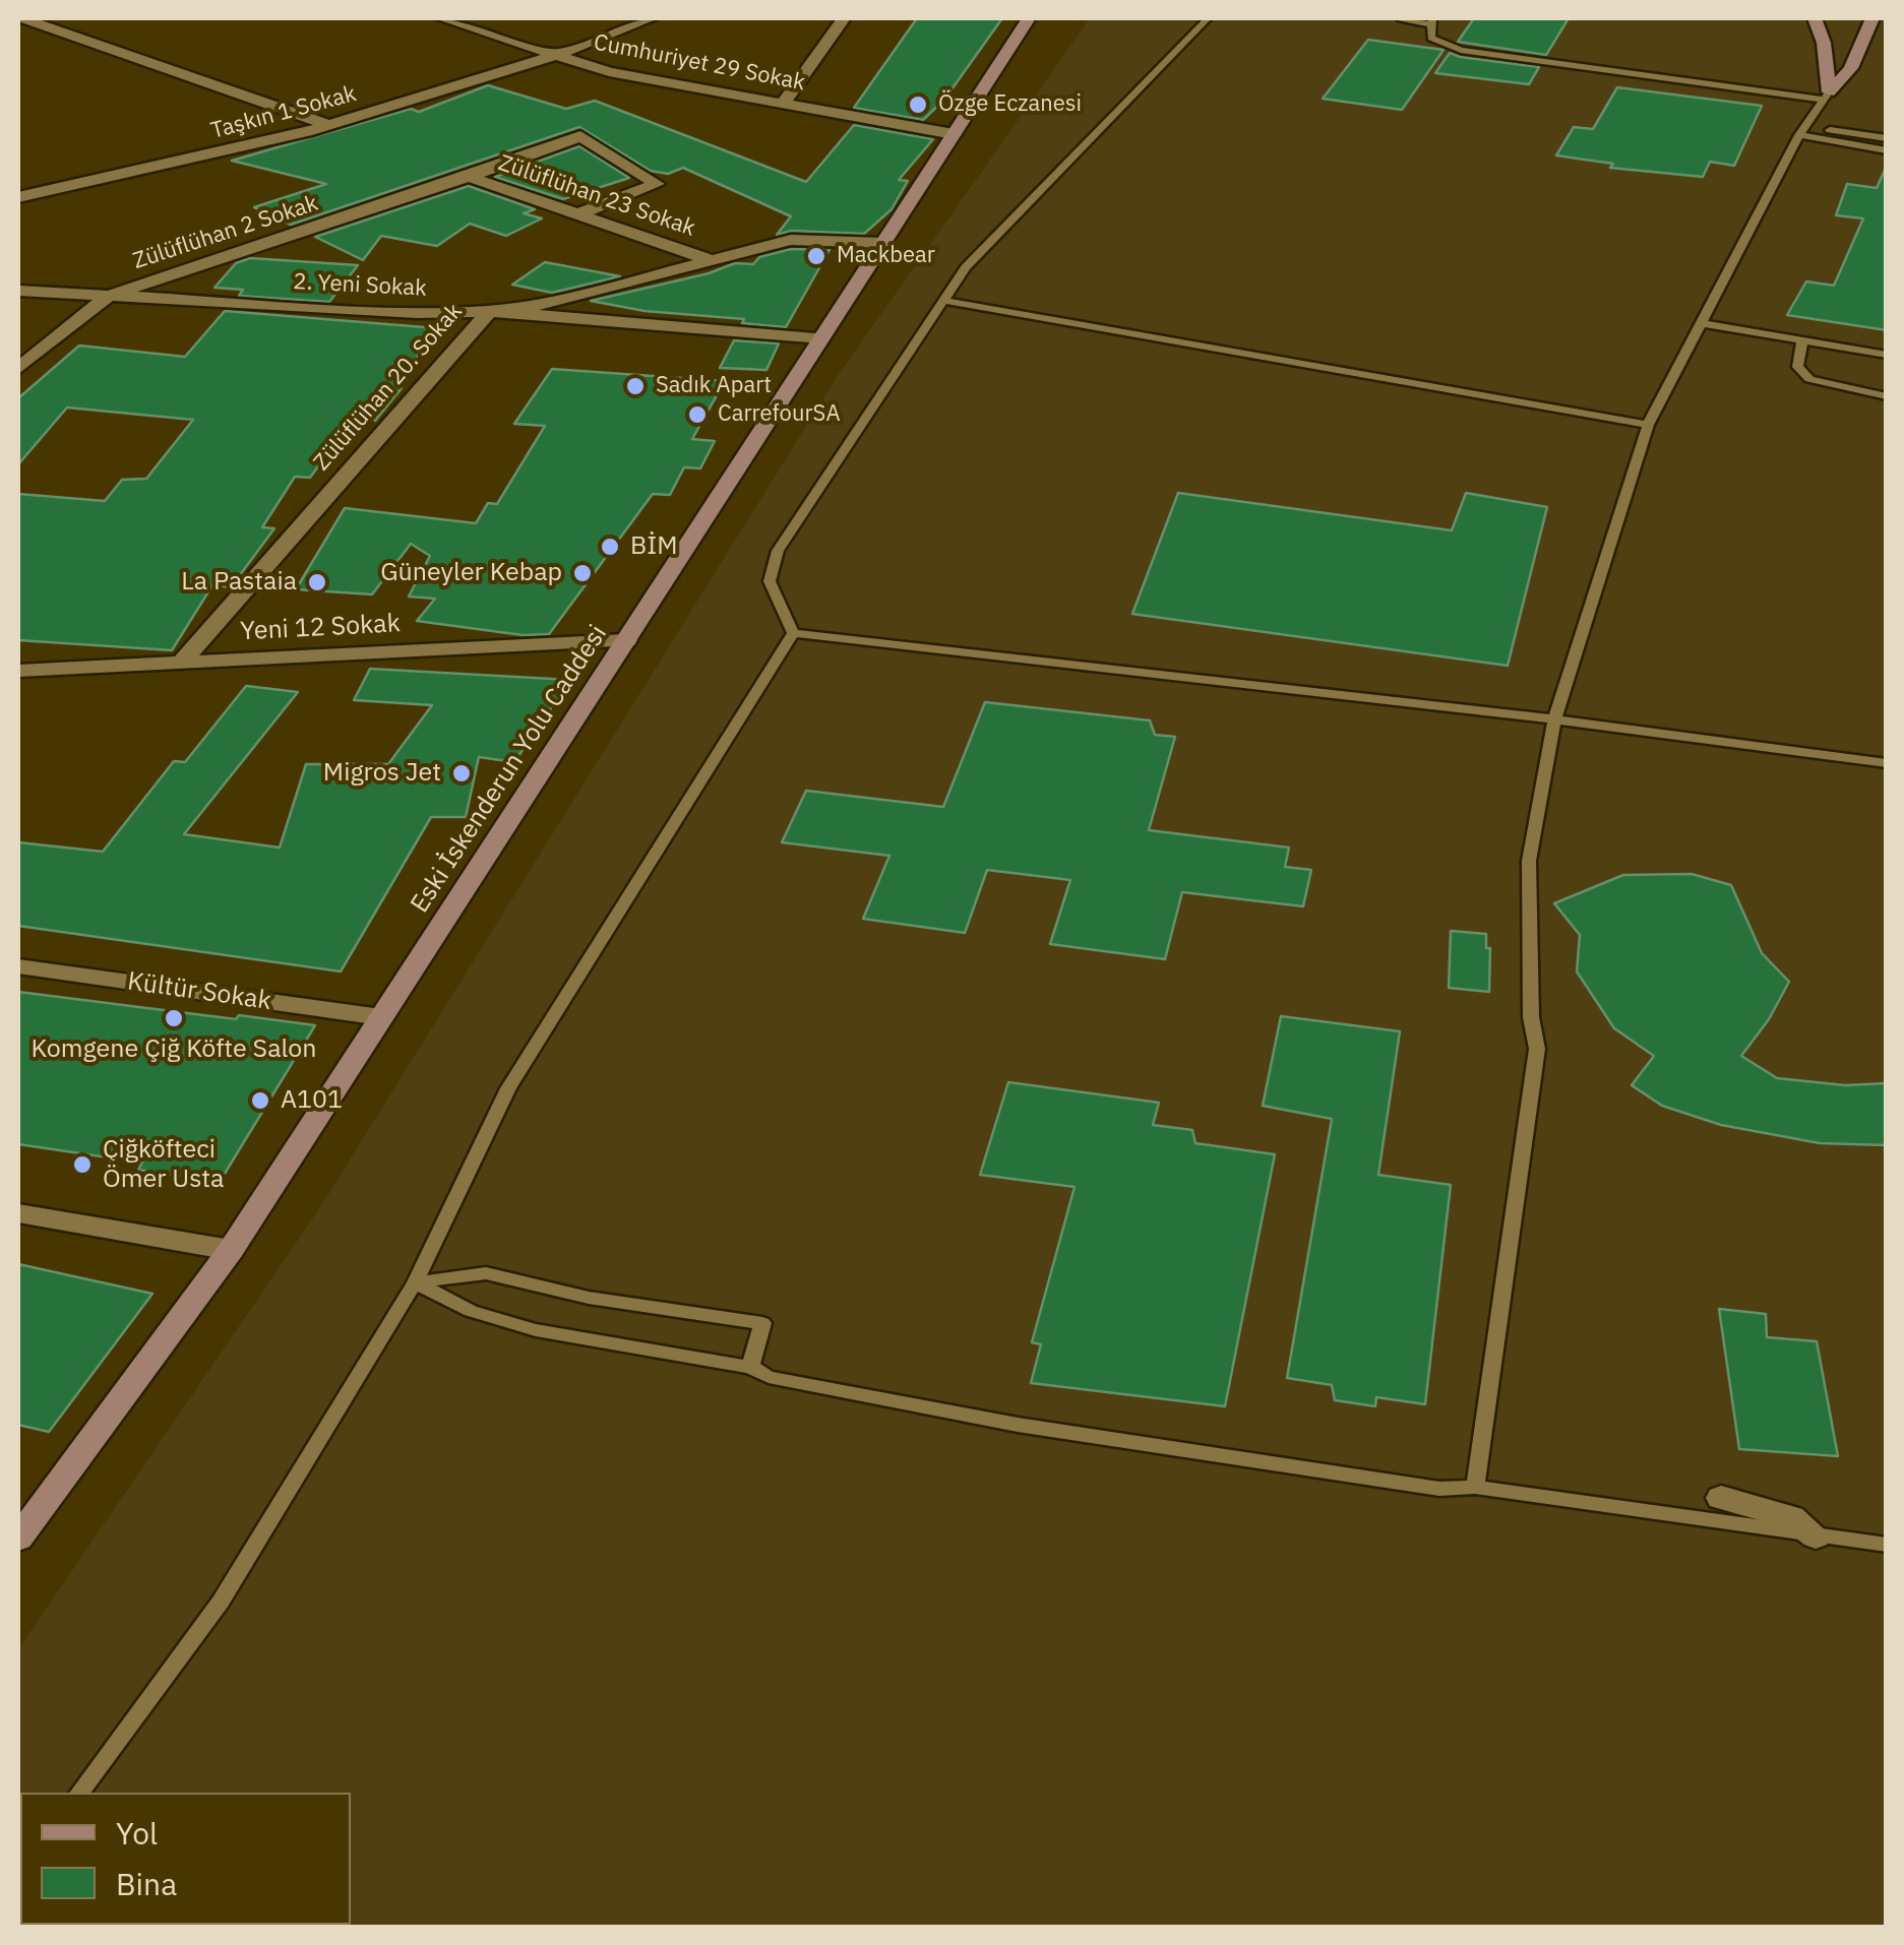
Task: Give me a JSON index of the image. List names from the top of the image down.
{
  "streets": {
    "street": [
      "Cumhuriyet 29 Sokak",
      "Taşkın 1 Sokak",
      "Zülüflühan 23 Sokak",
      "Zülüflühan 2 Sokak",
      "2. Yeni Sokak",
      "Zülüflühan 20. Sokak",
      "Yeni 12 Sokak",
      "Eski İskenderun Yolu Caddesi",
      "Kültür Sokak"
    ]
  },
  "crossings": [
    ["Cumhuriyet 29 Sokak", "Taşkın 1 Sokak"],
    ["Cumhuriyet 29 Sokak", "Eski İskenderun Yolu Caddesi"],
    ["Zülüflühan 23 Sokak", "Zülüflühan 2 Sokak"],
    ["Zülüflühan 23 Sokak", "Zülüflühan 20. Sokak"],
    ["Zülüflühan 2 Sokak", "2. Yeni Sokak"],
    ["2. Yeni Sokak", "Zülüflühan 20. Sokak"],
    ["2. Yeni Sokak", "Eski İskenderun Yolu Caddesi"],
    ["Zülüflühan 20. Sokak", "Yeni 12 Sokak"],
    ["Zülüflühan 20. Sokak", "Eski İskenderun Yolu Caddesi"],
    ["Yeni 12 Sokak", "Eski İskenderun Yolu Caddesi"],
    ["Eski İskenderun Yolu Caddesi", "Kültür Sokak"]
  ],
  "places": [
    "Özge Eczanesi",
    "Mackbear",
    "Sadık Apart",
    "CarrefourSA",
    "BİM",
    "Güneyler Kebap",
    "La Pastaia",
    "Migros Jet",
    "Komgene Çiğ Köfte Salon",
    "A101",
    "Çiğköfteci Ömer Usta"
  ],
  "legend": ["Yol", "Bina"]
}
